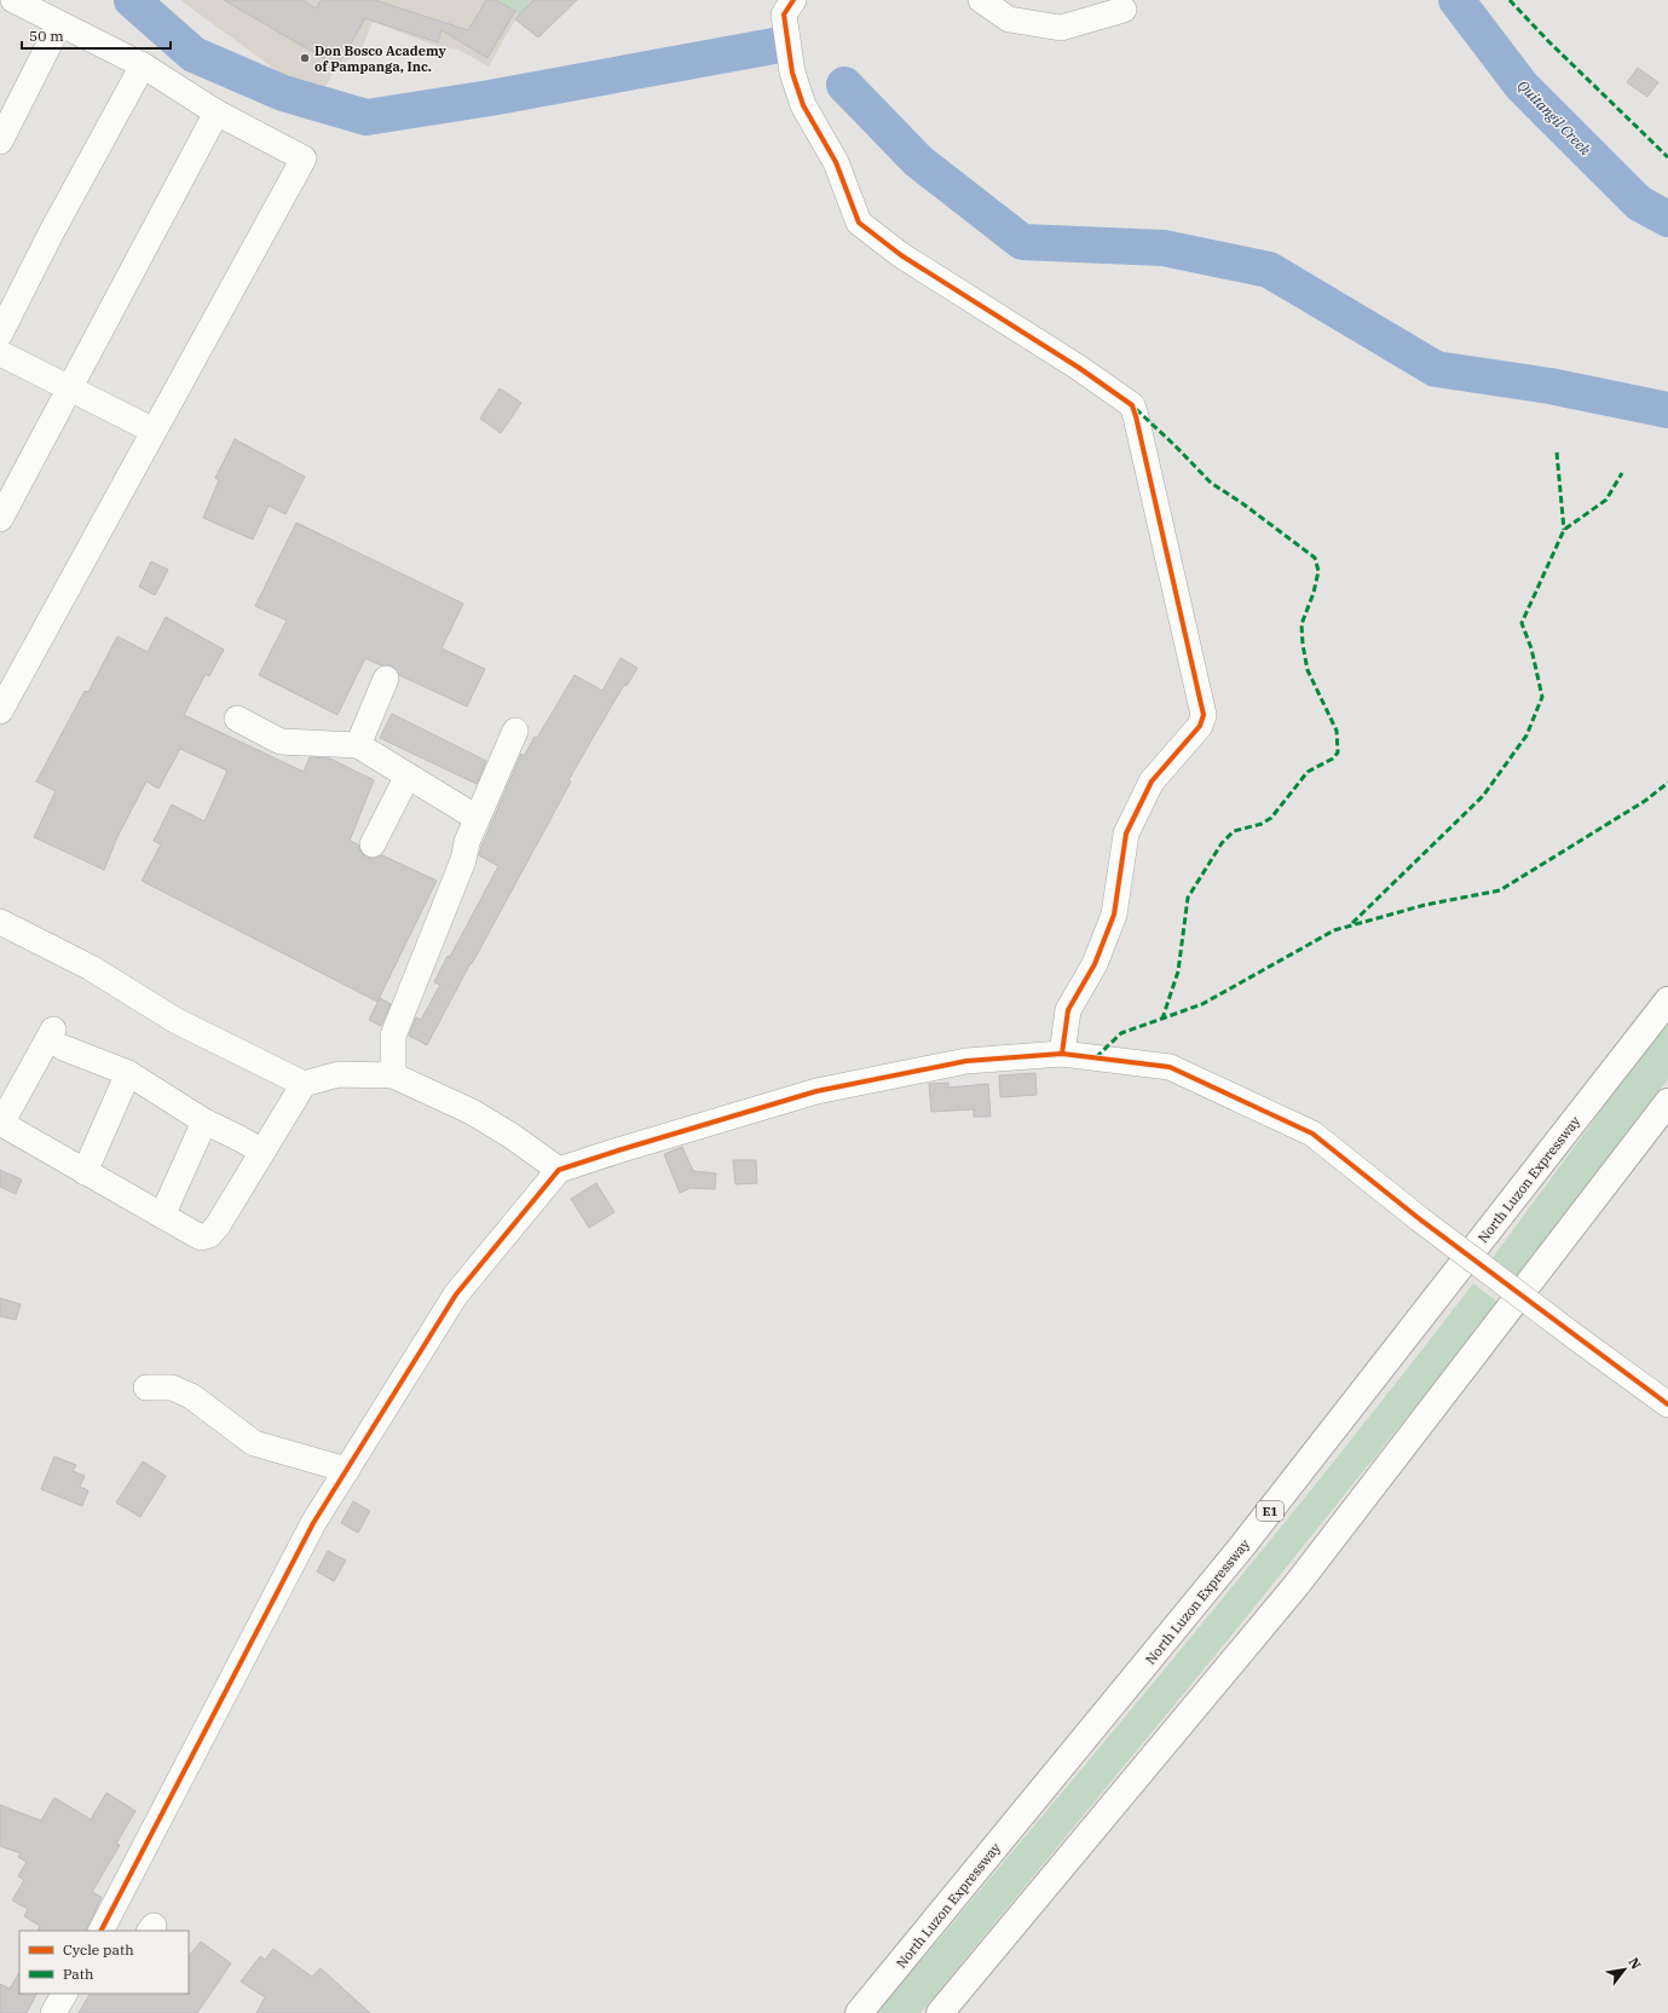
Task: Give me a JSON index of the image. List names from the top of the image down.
{
  "streets": {
    "highway": ["North Luzon Expressway", "E1"]
  },
  "water": ["Quitangil Creek"],
  "places": ["Don Bosco Academy of Pampanga, Inc."],
  "legend": ["Cycle path", "Path"],
  "scale_bar": "50 m",
  "north": "top right"
}
